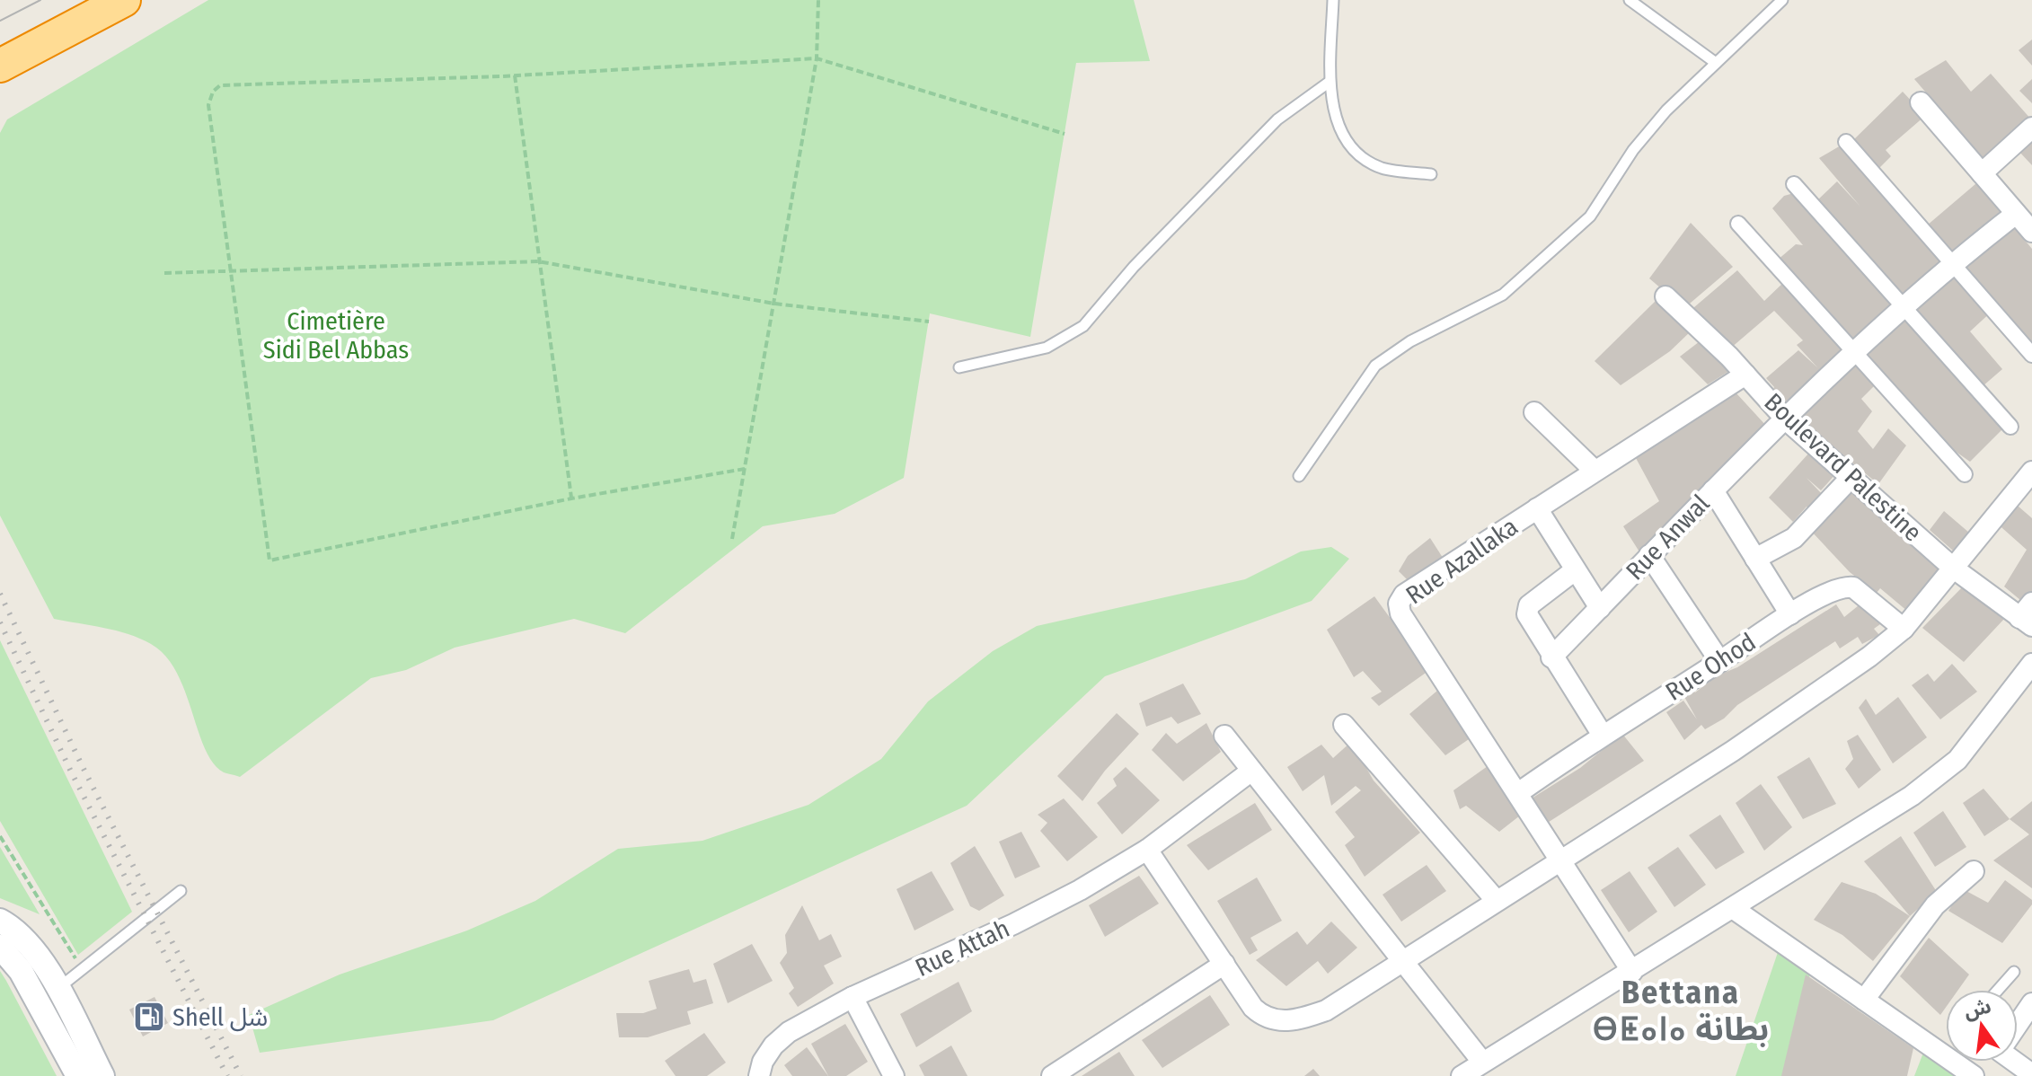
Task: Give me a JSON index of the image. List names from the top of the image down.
{
  "streets": {
    "street": [
      "Boulevard Palestine",
      "Rue Anwal",
      "Rue Azallaka",
      "Rue Ohod",
      "Rue Attah"
    ]
  },
  "crossings": [
    ["Boulevard Palestine", "Rue Anwal"],
    ["Boulevard Palestine", "Rue Azallaka"],
    ["Rue Azallaka", "Rue Ohod"]
  ],
  "districts": ["Bettana ⴱⵟⴰⵏⴰ بطانة"],
  "parks": ["Cimetière Sidi Bel Abbas"],
  "places": {
    "fuel station": ["Shell شل"]
  },
  "north": "top"
}
